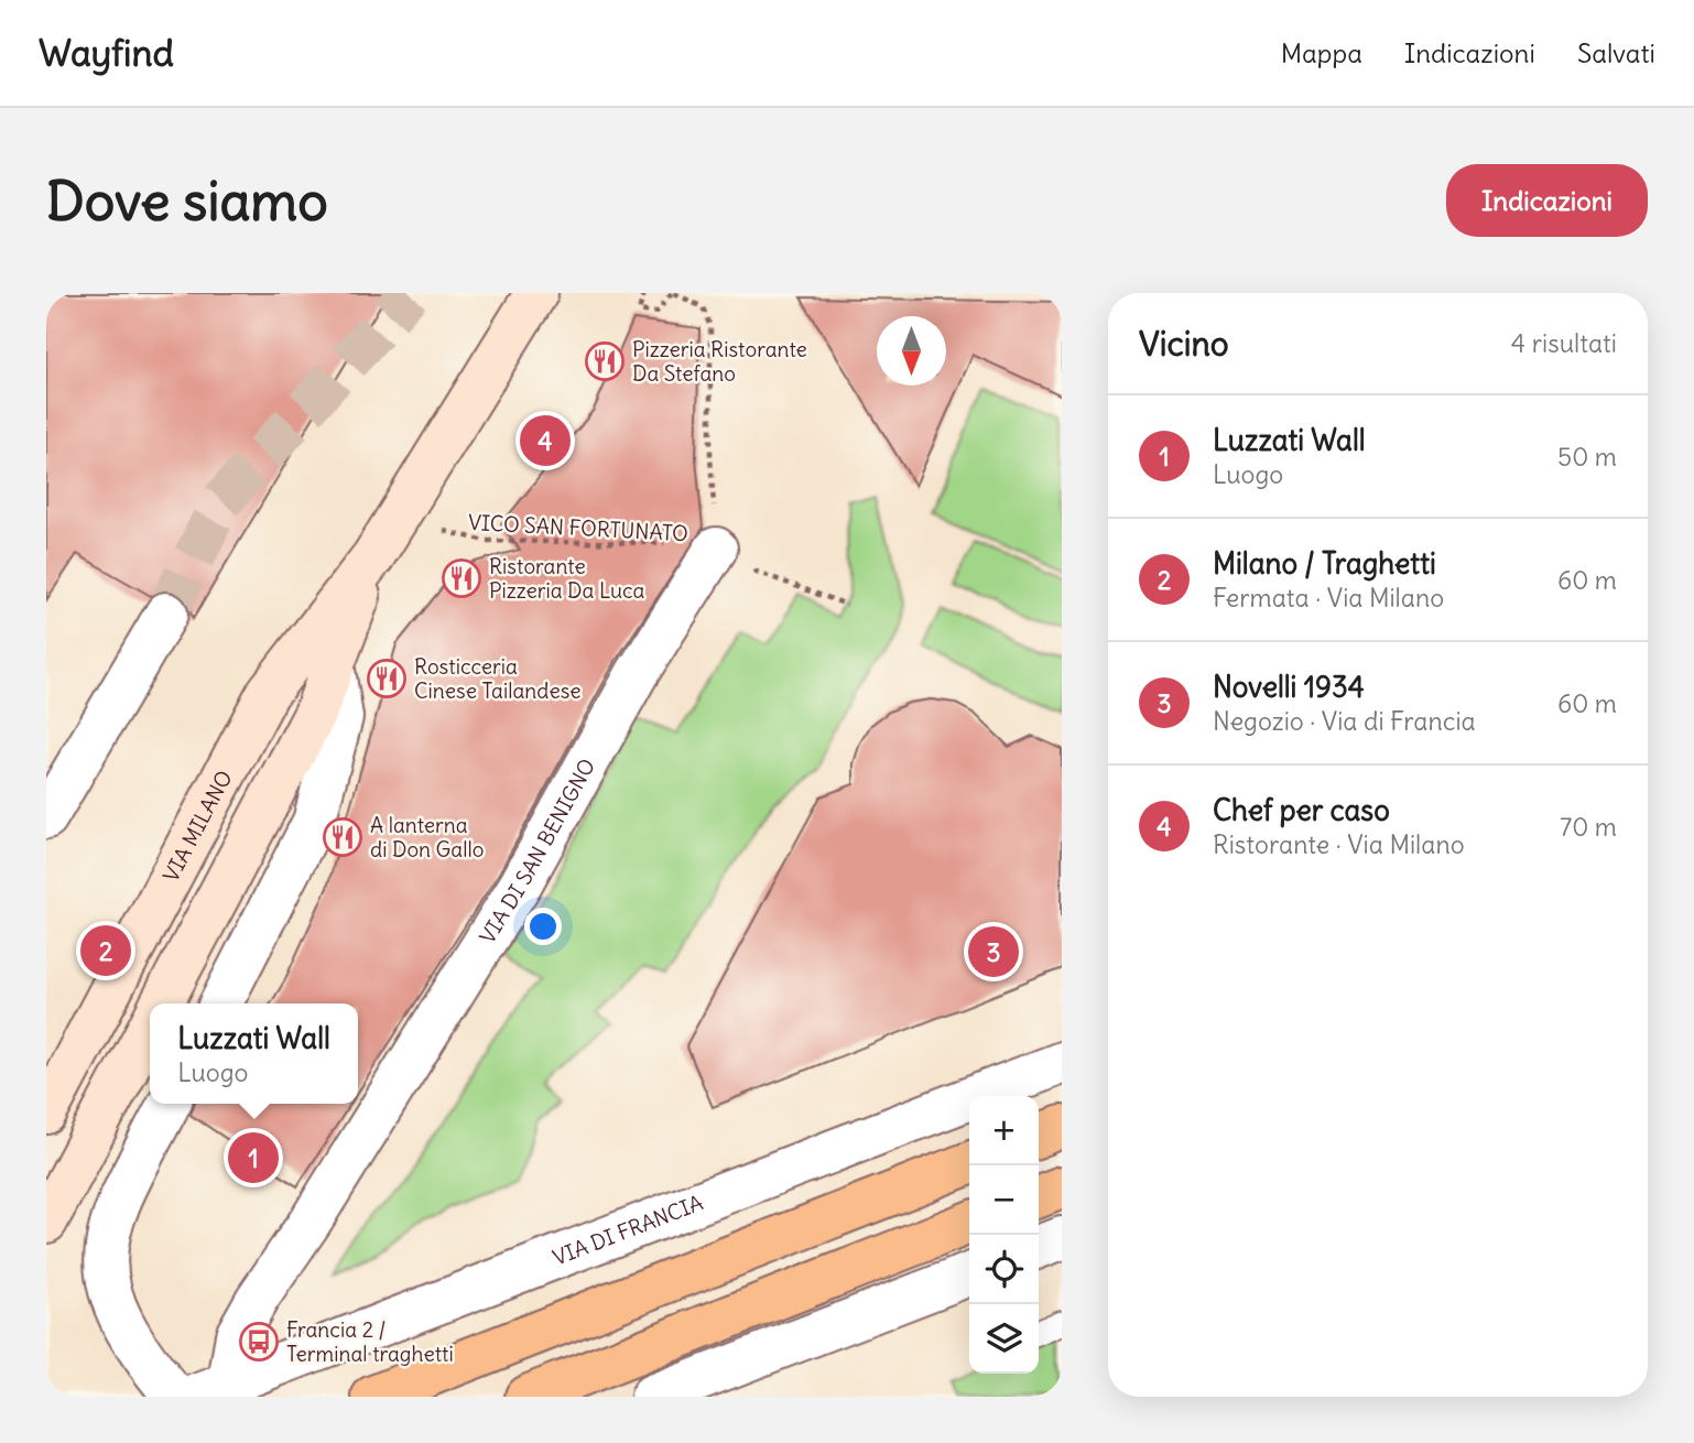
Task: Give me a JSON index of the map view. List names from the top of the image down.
{
  "streets": {
    "main road": ["VIA MILANO"],
    "street": ["VIA DI SAN BENIGNO", "VIA DI FRANCIA"],
    "path": ["VICO SAN FORTUNATO"]
  },
  "crossings": [
    ["VICO SAN FORTUNATO", "VIA MILANO"],
    ["VICO SAN FORTUNATO", "VIA DI SAN BENIGNO"],
    ["VIA DI SAN BENIGNO", "VIA DI FRANCIA"]
  ],
  "places": {
    "restaurant": [
      "Pizzeria Ristorante Da Stefano",
      "Ristorante Pizzeria Da Luca",
      "Rosticceria Cinese Tailandese",
      "A lanterna di Don Gallo"
    ],
    "bus stop": ["Francia 2 / Terminal traghetti"]
  },
  "north": "bottom",
  "page": {
    "header": "Wayfind",
    "nav": ["Mappa", "Indicazioni", "Salvati"],
    "buttons": "Indicazioni",
    "title": "Dove siamo",
    "heading": ["Vicino", "4 risultati"],
    "list": [
      {
        "mark": "1",
        "name": "Luzzati Wall",
        "note": "Luogo",
        "value": "50 m"
      },
      {
        "mark": "2",
        "name": "Milano / Traghetti",
        "note": "Fermata · Via Milano",
        "value": "60 m"
      },
      {
        "mark": "3",
        "name": "Novelli 1934",
        "note": "Negozio · Via di Francia",
        "value": "60 m"
      },
      {
        "mark": "4",
        "name": "Chef per caso",
        "note": "Ristorante · Via Milano",
        "value": "70 m"
      }
    ],
    "pins": [
      "4",
      "2",
      "3",
      "1"
    ],
    "popup": ["Luzzati Wall", "Luogo"],
    "map_buttons": ["+", "−"]
  }
}
